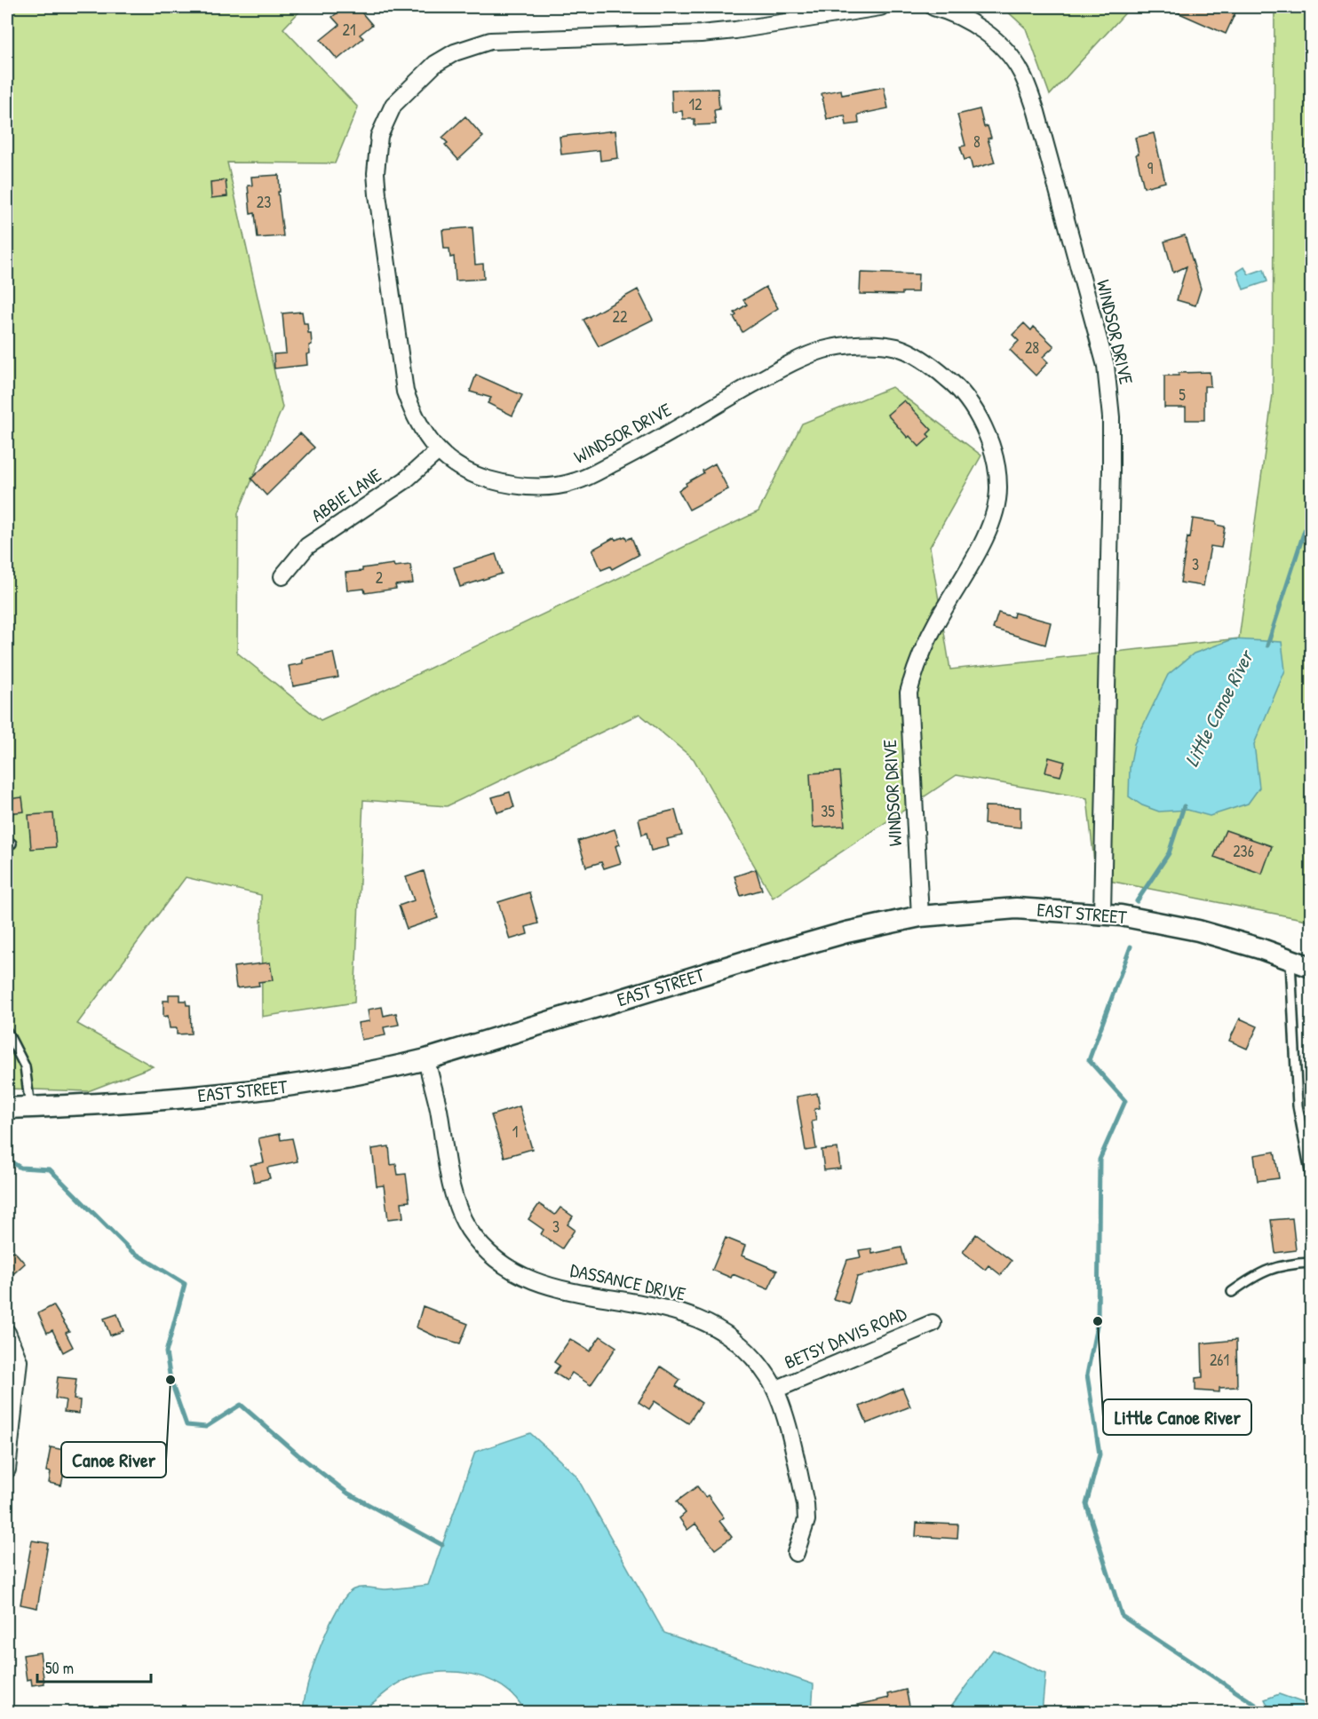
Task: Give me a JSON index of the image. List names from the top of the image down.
{
  "streets": {
    "street": [
      "WINDSOR DRIVE",
      "ABBIE LANE",
      "EAST STREET",
      "DASSANCE DRIVE",
      "BETSY DAVIS ROAD"
    ]
  },
  "crossings": [
    ["WINDSOR DRIVE", "ABBIE LANE"],
    ["WINDSOR DRIVE", "EAST STREET"],
    ["EAST STREET", "DASSANCE DRIVE"],
    ["DASSANCE DRIVE", "BETSY DAVIS ROAD"]
  ],
  "water": ["Little Canoe River"],
  "places": ["Little Canoe River", "Canoe River"],
  "house_numbers": [
    "21",
    "12",
    "8",
    "9",
    "23",
    "22",
    "28",
    "5",
    "3",
    "2",
    "35",
    "236",
    "1",
    "3",
    "261"
  ],
  "scale_bar": "50 m"
}
